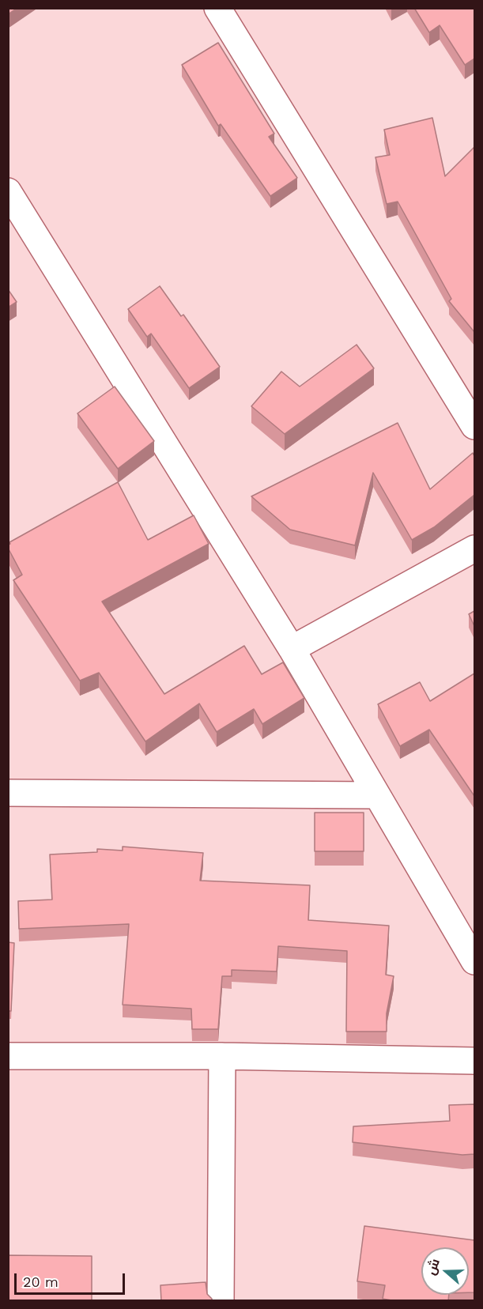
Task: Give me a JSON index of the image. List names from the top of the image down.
{
  "scale_bar": "20 m",
  "north": "left"
}
